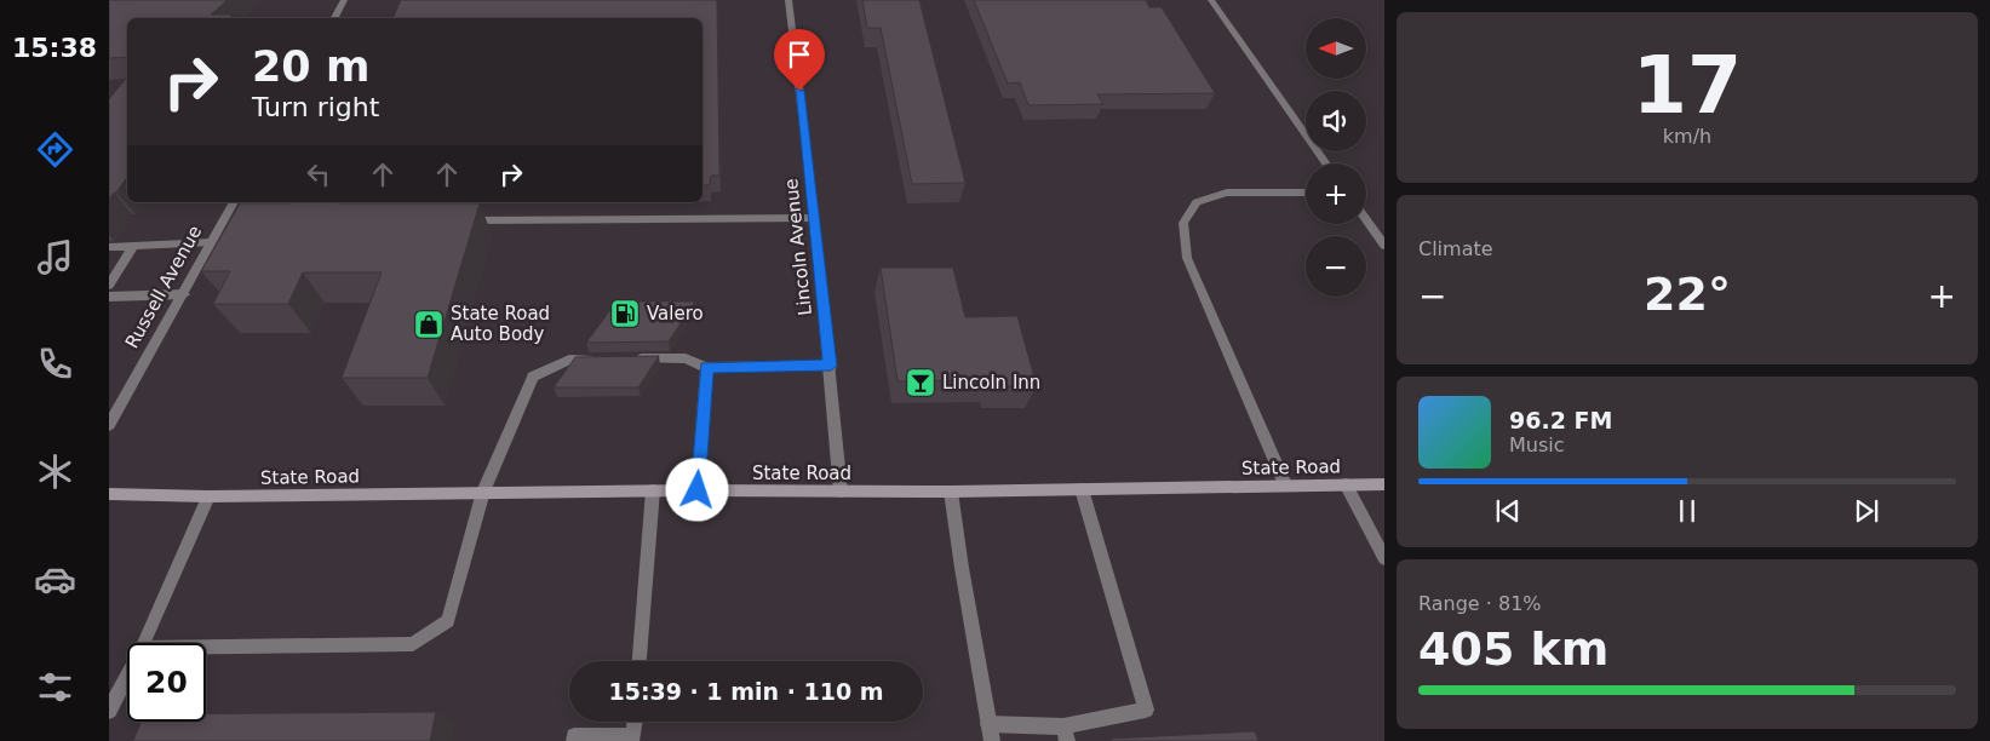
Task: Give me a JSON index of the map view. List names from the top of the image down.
{
  "streets": {
    "main road": ["State Road"],
    "street": ["Lincoln Avenue", "Russell Avenue"]
  },
  "crossings": [
    ["Lincoln Avenue", "State Road"]
  ],
  "places": {
    "fuel station": ["Valero"],
    "shop": ["State Road Auto Body"],
    "bar": ["Lincoln Inn"]
  },
  "north": "left",
  "page": {
    "tabs": "15:38",
    "tile": [
      ["17", "km/h"],
      "Climate",
      ["Range · 81%", "405 km"]
    ],
    "map_buttons": ["+", "−"],
    "turn": ["20 m", "Turn right"],
    "heat": ["−", "22°", "+"],
    "song": ["96.2 FM", "Music"],
    "limit": "20",
    "trip": "15:39 · 1 min · 110 m"
  }
}
